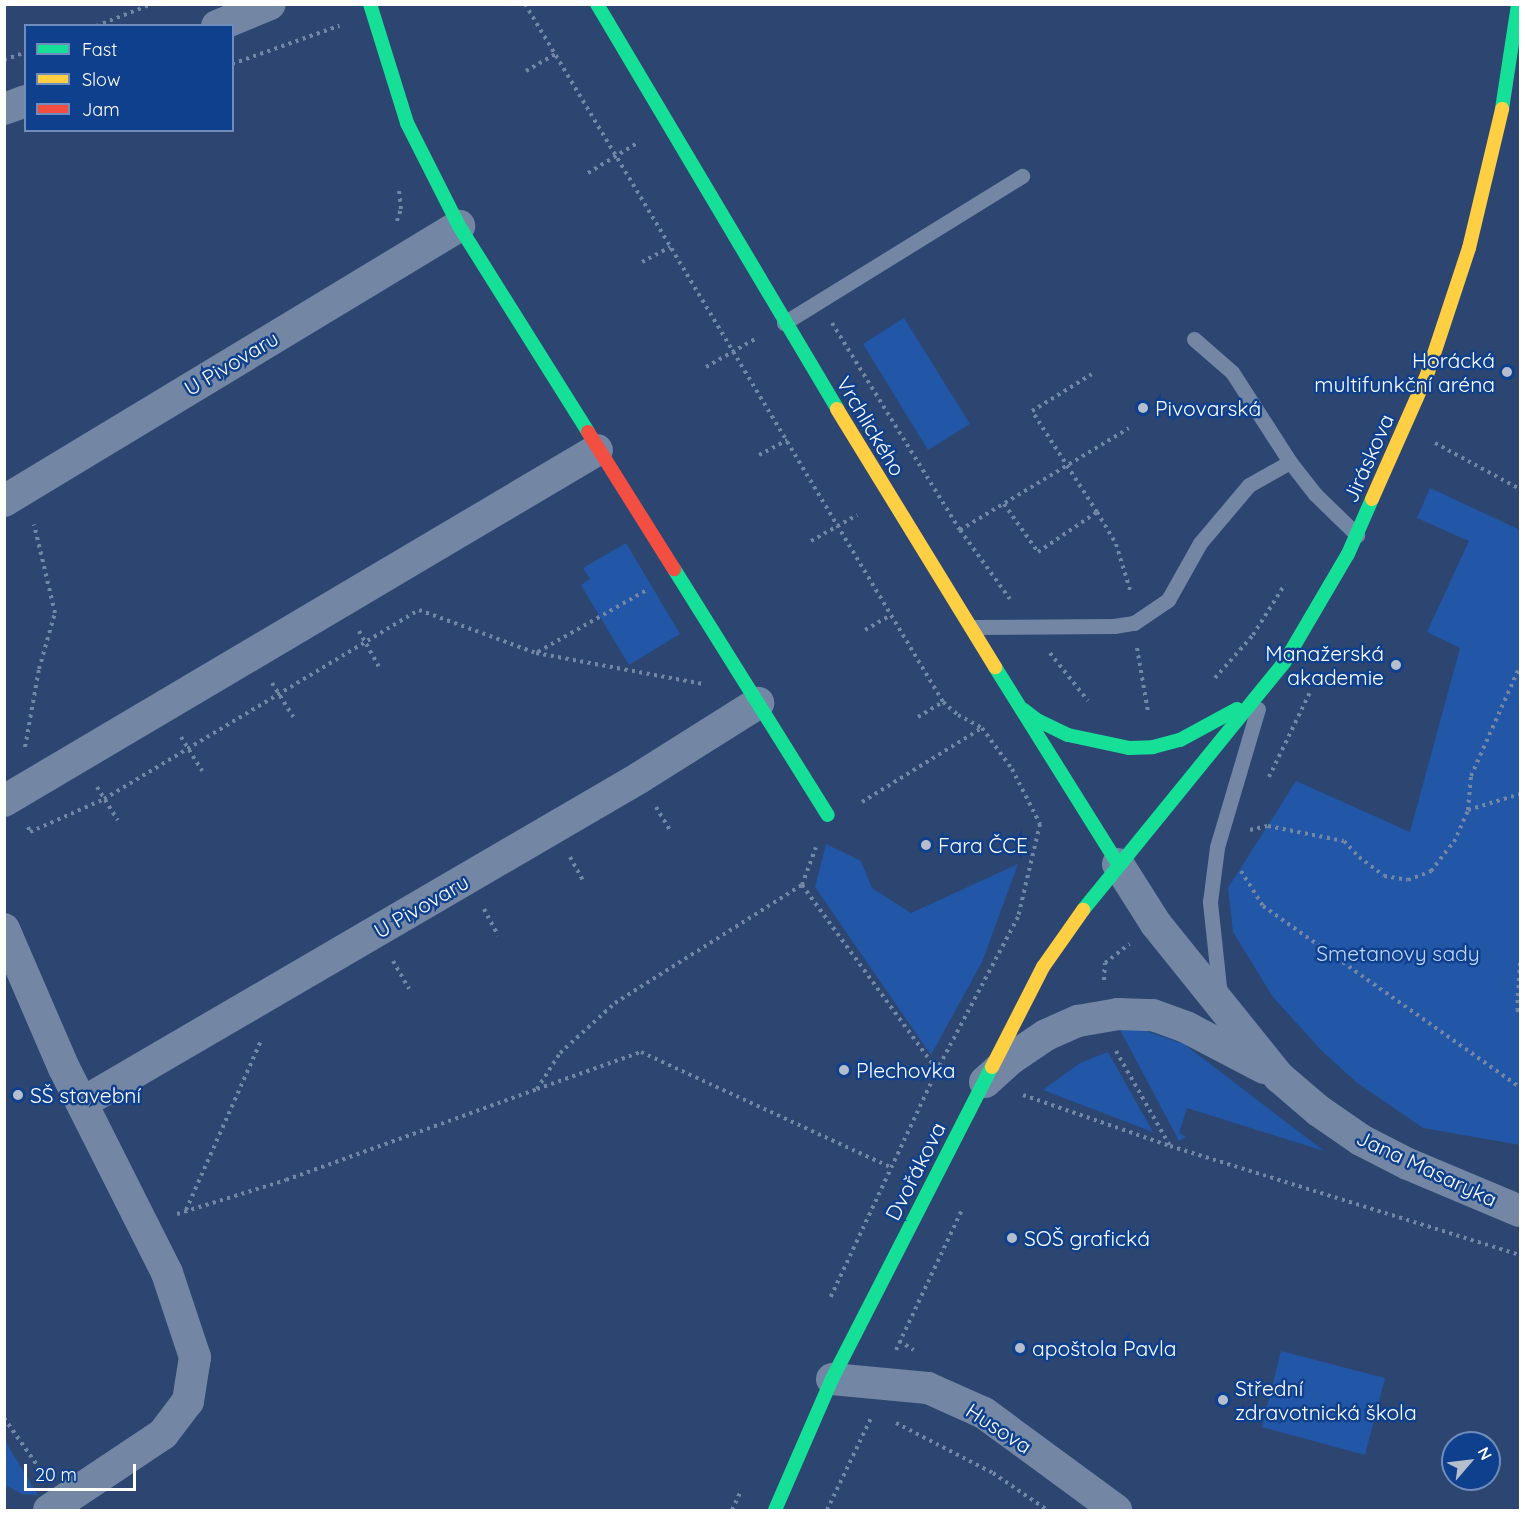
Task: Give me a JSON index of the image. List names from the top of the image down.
{
  "streets": {
    "street": [
      "U Pivovaru",
      "Vrchlického",
      "Jiráskova",
      "Jana Masaryka",
      "Dvořákova",
      "Husova"
    ]
  },
  "crossings": [
    ["Vrchlického", "Jiráskova"],
    ["Vrchlického", "Jana Masaryka"],
    ["Vrchlického", "Dvořákova"],
    ["Jiráskova", "Jana Masaryka"],
    ["Jiráskova", "Dvořákova"],
    ["Jana Masaryka", "Dvořákova"],
    ["Dvořákova", "Husova"]
  ],
  "parks": ["Smetanovy sady"],
  "places": [
    "Horácká multifunkční aréna",
    "Pivovarská",
    "Manažerská akademie",
    "Fara ČCE",
    "Plechovka",
    "SŠ stavební",
    "SOŠ grafická",
    "apoštola Pavla",
    "Střední zdravotnická škola"
  ],
  "legend": ["Fast", "Slow", "Jam"],
  "scale_bar": "20 m",
  "north": "top right"
}
